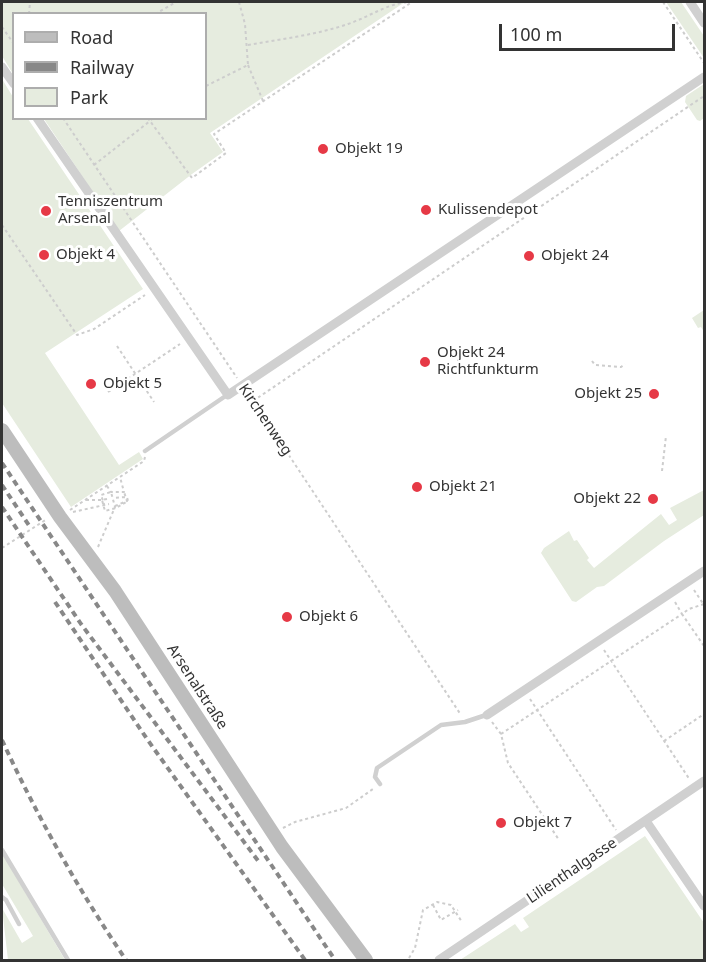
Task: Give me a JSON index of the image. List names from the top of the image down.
{
  "streets": {
    "main road": ["Arsenalstraße"],
    "street": ["Lilienthalgasse"],
    "path": ["Kirchenweg"]
  },
  "places": [
    "Objekt 19",
    "Kulissendepot",
    "Tenniszentrum Arsenal",
    "Objekt 4",
    "Objekt 24",
    "Objekt 24 Richtfunkturm",
    "Objekt 5",
    "Objekt 25",
    "Objekt 21",
    "Objekt 22",
    "Objekt 6",
    "Objekt 7"
  ],
  "legend": ["Road", "Railway", "Park"],
  "scale_bar": "100 m"
}
